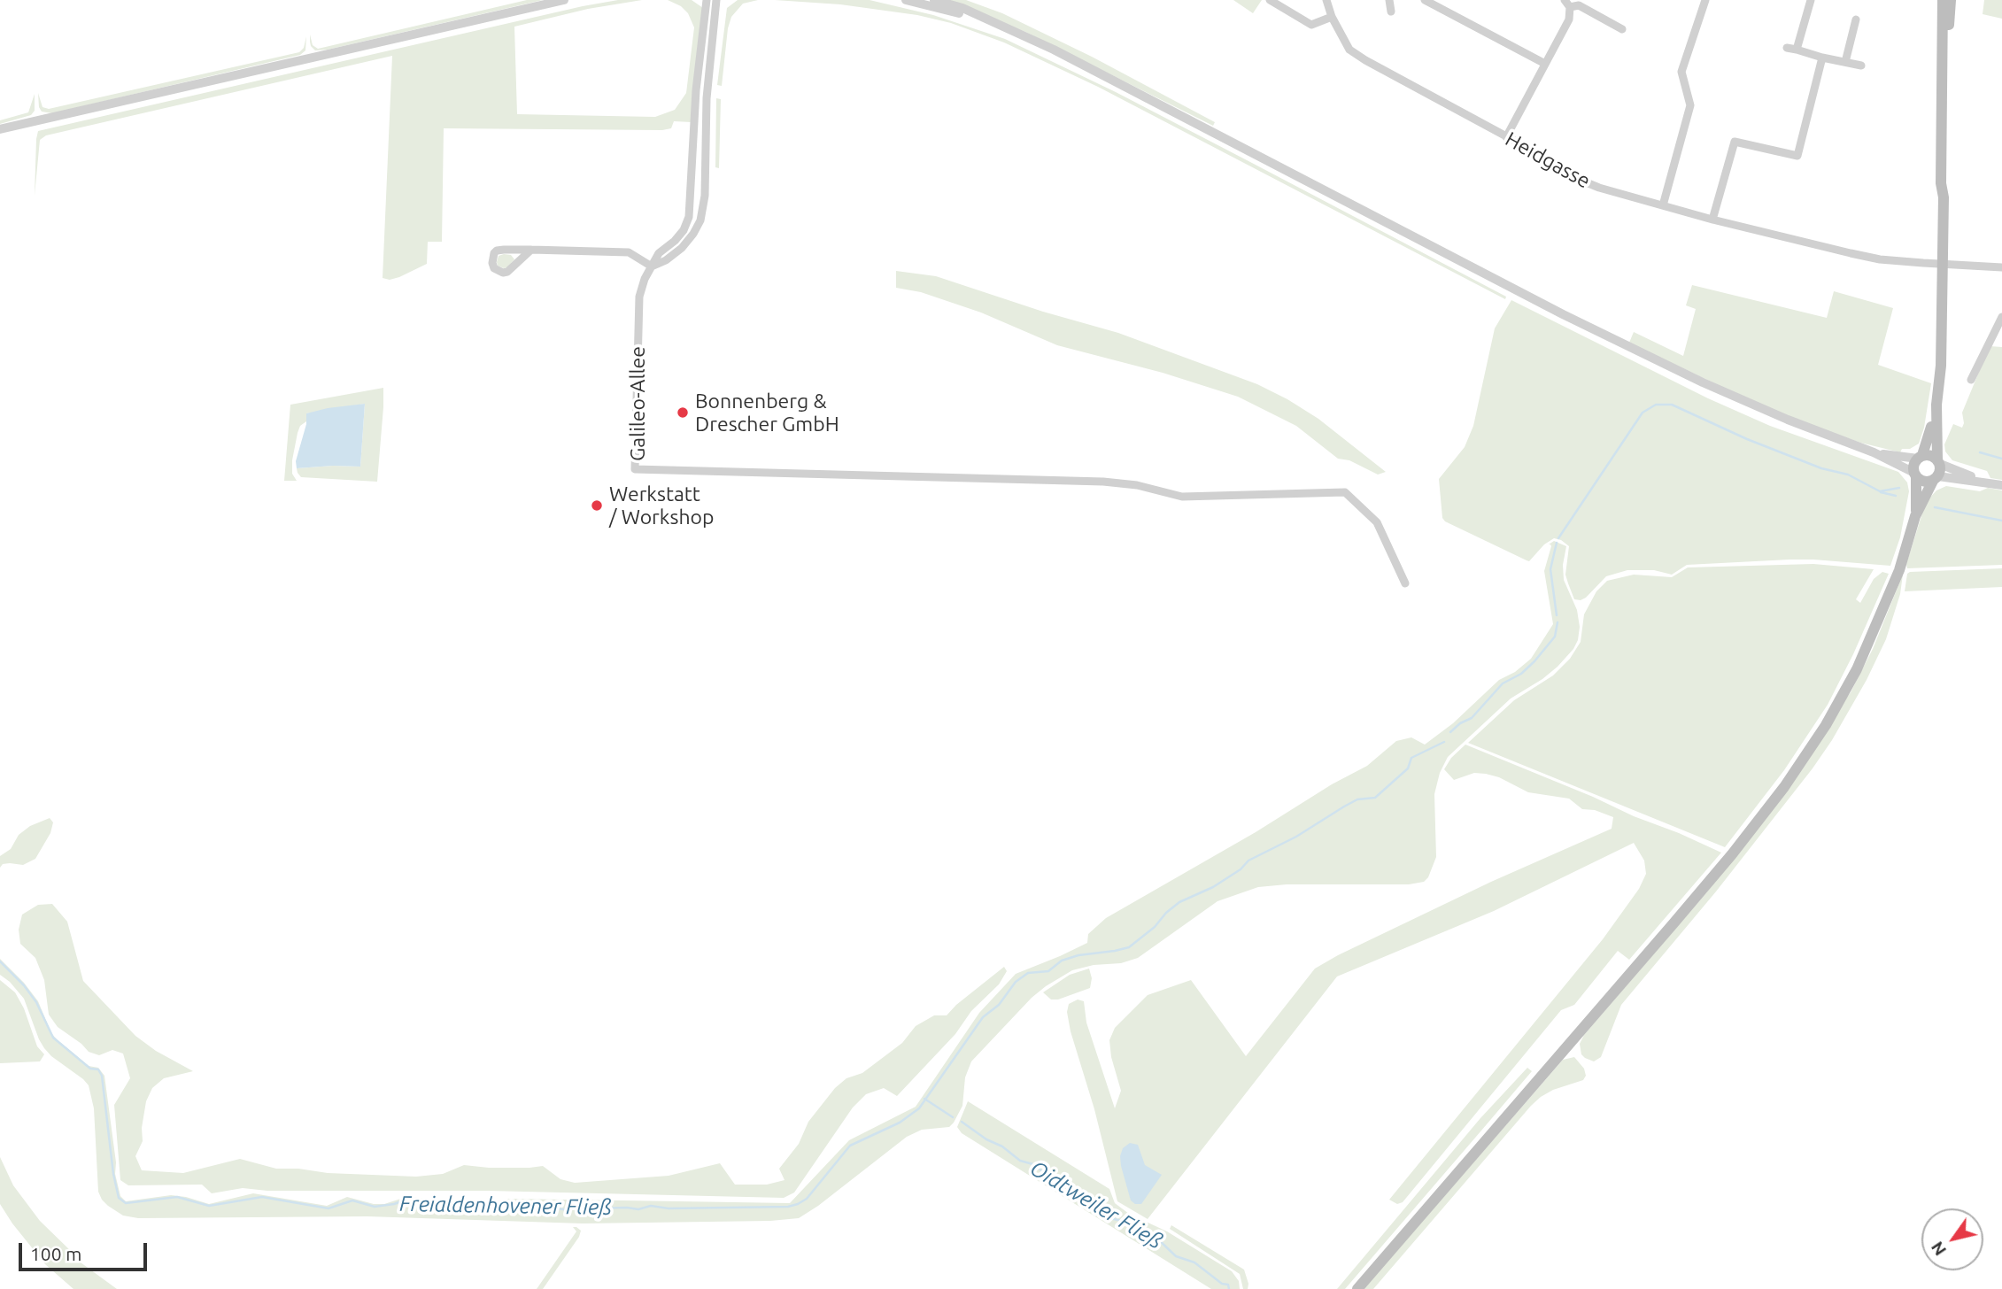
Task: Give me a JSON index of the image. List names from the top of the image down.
{
  "streets": {
    "street": ["Heidgasse", "Galileo-Allee"]
  },
  "water": ["Oidtweiler Fließ", "Freialdenhovener Fließ"],
  "places": ["Bonnenberg & Drescher GmbH", "Werkstatt / Workshop"],
  "scale_bar": "100 m",
  "north": "bottom left"
}
